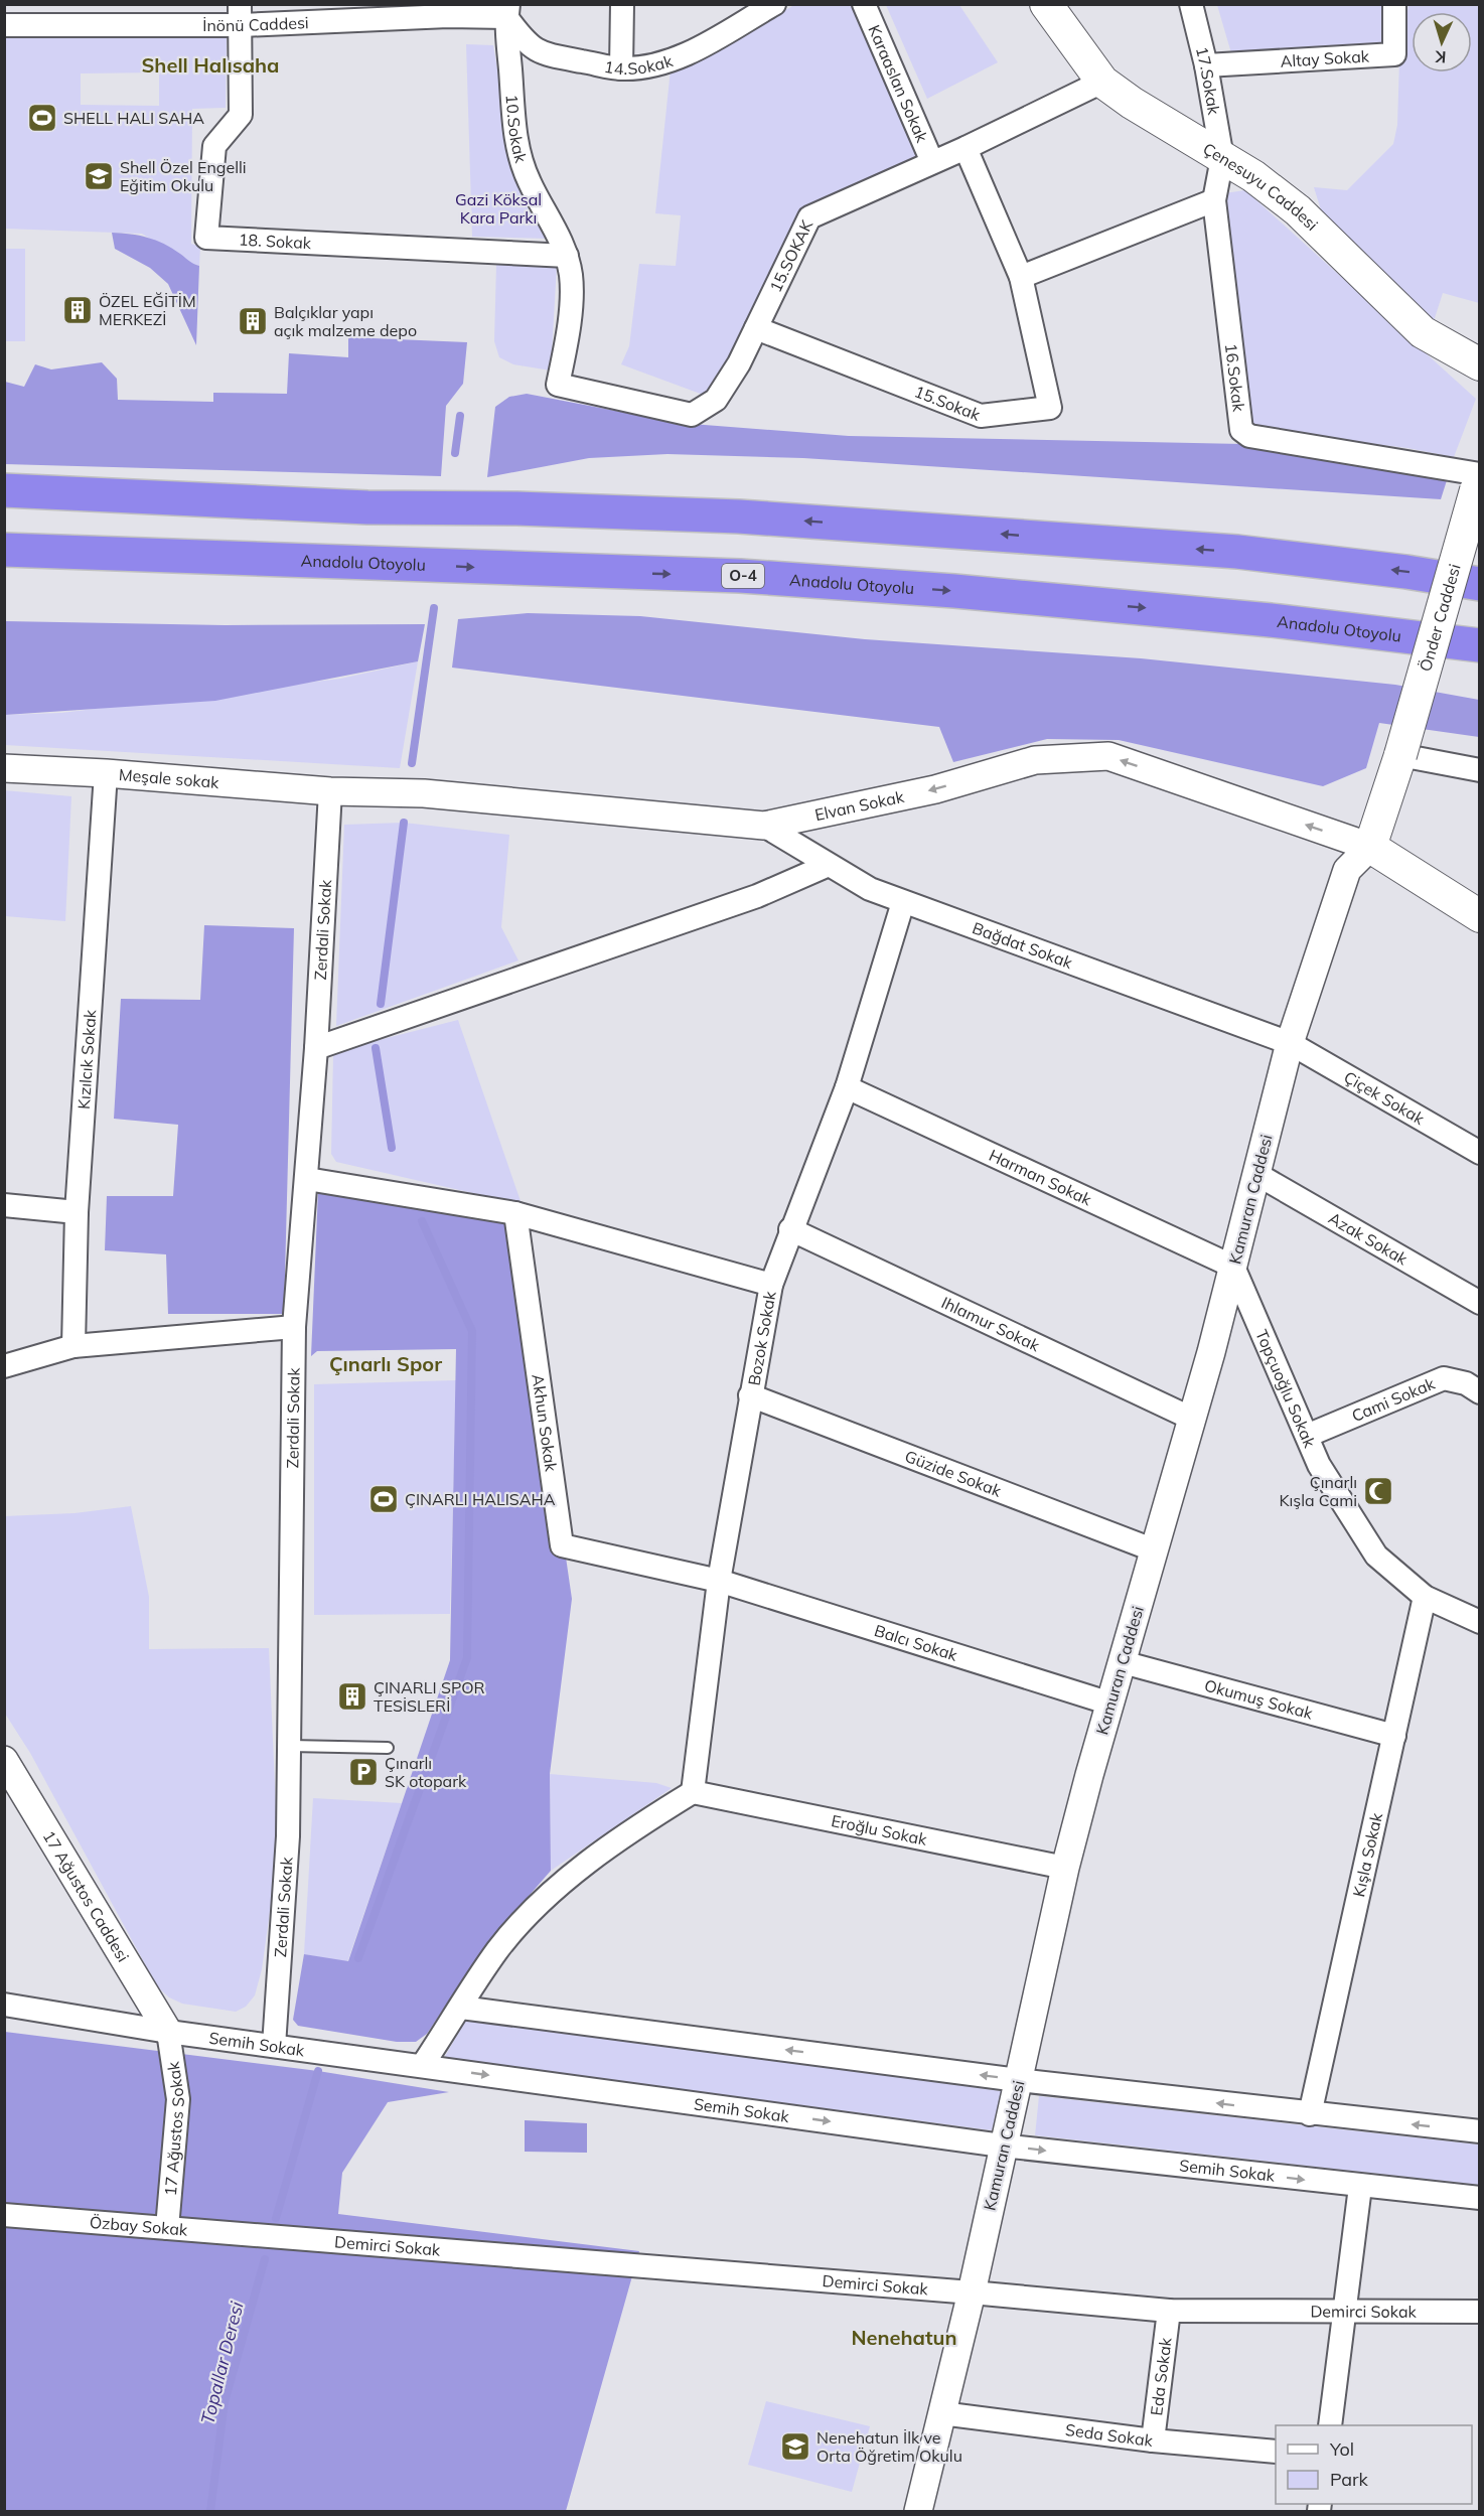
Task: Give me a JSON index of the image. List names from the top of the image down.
{
  "streets": {
    "highway": ["Anadolu Otoyolu", "O-4"],
    "main road": ["Çenesuyu Caddesi", "Önder Caddesi"],
    "street": [
      "İnönü Caddesi",
      "Altay Sokak",
      "14.Sokak",
      "17.Sokak",
      "Karaaslan Sokak",
      "10.Sokak",
      "18. Sokak",
      "15.SOKAK",
      "16.Sokak",
      "15.Sokak",
      "Meşale sokak",
      "Elvan Sokak",
      "Zerdali Sokak",
      "Bağdat Sokak",
      "Kızılcık Sokak",
      "Çiçek Sokak",
      "Harman Sokak",
      "Kamuran Caddesi",
      "Azak Sokak",
      "Ihlamur Sokak",
      "Bozok Sokak",
      "Topçuoğlu Sokak",
      "Cami Sokak",
      "Akhun Sokak",
      "Güzide Sokak",
      "Balcı Sokak",
      "Okumuş Sokak",
      "Eroğlu Sokak",
      "Kışla Sokak",
      "17 Ağustos Caddesi",
      "Semih Sokak",
      "17 Ağustos Sokak",
      "Özbay Sokak",
      "Demirci Sokak",
      "Eda Sokak",
      "Seda Sokak"
    ]
  },
  "crossings": [
    ["İnönü Caddesi", "14.Sokak"],
    ["İnönü Caddesi", "10.Sokak"],
    ["İnönü Caddesi", "18. Sokak"],
    ["Altay Sokak", "17.Sokak"],
    ["14.Sokak", "10.Sokak"],
    ["17.Sokak", "Çenesuyu Caddesi"],
    ["17.Sokak", "16.Sokak"],
    ["Karaaslan Sokak", "15.SOKAK"],
    ["10.Sokak", "18. Sokak"],
    ["10.Sokak", "15.SOKAK"],
    ["Çenesuyu Caddesi", "15.SOKAK"],
    ["Çenesuyu Caddesi", "16.Sokak"],
    ["15.SOKAK", "15.Sokak"],
    ["16.Sokak", "Önder Caddesi"],
    ["Önder Caddesi", "Elvan Sokak"],
    ["Önder Caddesi", "Kamuran Caddesi"],
    ["Meşale sokak", "Elvan Sokak"],
    ["Meşale sokak", "Zerdali Sokak"],
    ["Meşale sokak", "Kızılcık Sokak"],
    ["Elvan Sokak", "Zerdali Sokak"],
    ["Elvan Sokak", "Bağdat Sokak"],
    ["Elvan Sokak", "Kamuran Caddesi"],
    ["Zerdali Sokak", "Semih Sokak"],
    ["Bağdat Sokak", "Çiçek Sokak"],
    ["Bağdat Sokak", "Kamuran Caddesi"],
    ["Bağdat Sokak", "Bozok Sokak"],
    ["Çiçek Sokak", "Kamuran Caddesi"],
    ["Harman Sokak", "Kamuran Caddesi"],
    ["Harman Sokak", "Bozok Sokak"],
    ["Harman Sokak", "Topçuoğlu Sokak"],
    ["Kamuran Caddesi", "Azak Sokak"],
    ["Kamuran Caddesi", "Ihlamur Sokak"],
    ["Kamuran Caddesi", "Topçuoğlu Sokak"],
    ["Kamuran Caddesi", "Güzide Sokak"],
    ["Kamuran Caddesi", "Balcı Sokak"],
    ["Kamuran Caddesi", "Okumuş Sokak"],
    ["Kamuran Caddesi", "Eroğlu Sokak"],
    ["Kamuran Caddesi", "Semih Sokak"],
    ["Kamuran Caddesi", "Demirci Sokak"],
    ["Kamuran Caddesi", "Seda Sokak"],
    ["Ihlamur Sokak", "Bozok Sokak"],
    ["Bozok Sokak", "Akhun Sokak"],
    ["Bozok Sokak", "Güzide Sokak"],
    ["Bozok Sokak", "Balcı Sokak"],
    ["Bozok Sokak", "Eroğlu Sokak"],
    ["Topçuoğlu Sokak", "Cami Sokak"],
    ["Topçuoğlu Sokak", "Kışla Sokak"],
    ["Akhun Sokak", "Balcı Sokak"],
    ["Okumuş Sokak", "Kışla Sokak"],
    ["17 Ağustos Caddesi", "Semih Sokak"],
    ["17 Ağustos Caddesi", "17 Ağustos Sokak"],
    ["Semih Sokak", "17 Ağustos Sokak"],
    ["17 Ağustos Sokak", "Özbay Sokak"],
    ["Özbay Sokak", "Demirci Sokak"],
    ["Demirci Sokak", "Eda Sokak"],
    ["Eda Sokak", "Seda Sokak"]
  ],
  "one_way": ["Elvan Sokak"],
  "districts": ["Shell Halısaha", "Çınarlı Spor", "Nenehatun"],
  "water": ["Topallar Deresi"],
  "parks": ["Gazi Köksal Kara Parkı"],
  "places": {
    "sports": ["SHELL HALI SAHA", "ÇINARLI HALISAHA"],
    "school or university": ["Shell Özel Engelli Eğitim Okulu", "Nenehatun İlk ve Orta Öğretim Okulu"],
    "building": ["ÖZEL EĞİTİM MERKEZİ", "Balçıklar yapı açık malzeme depo", "ÇINARLI SPOR TESİSLERİ"],
    "mosque": ["Çınarlı Kışla Cami"],
    "parking": ["Çınarlı SK otopark"]
  },
  "legend": ["Yol", "Park"],
  "north": "bottom"
}
